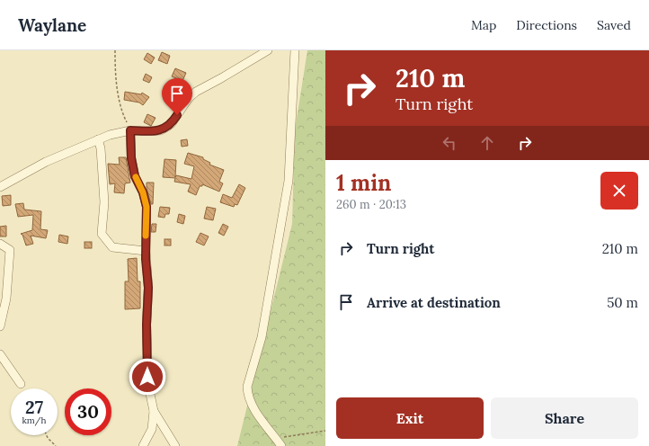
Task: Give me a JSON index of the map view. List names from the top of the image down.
{
  "page": {
    "header": "Waylane",
    "nav": ["Map", "Directions", "Saved"],
    "turn": ["210 m", "Turn right"],
    "heading": ["1 min", "260 m · 20:13"],
    "list": [
      {
        "name": "Turn right",
        "value": "210 m"
      },
      {
        "name": "Arrive at destination",
        "value": "50 m"
      }
    ],
    "speed": "27 km/h",
    "limit": "30",
    "buttons": ["Exit", "Share"]
  }
}
